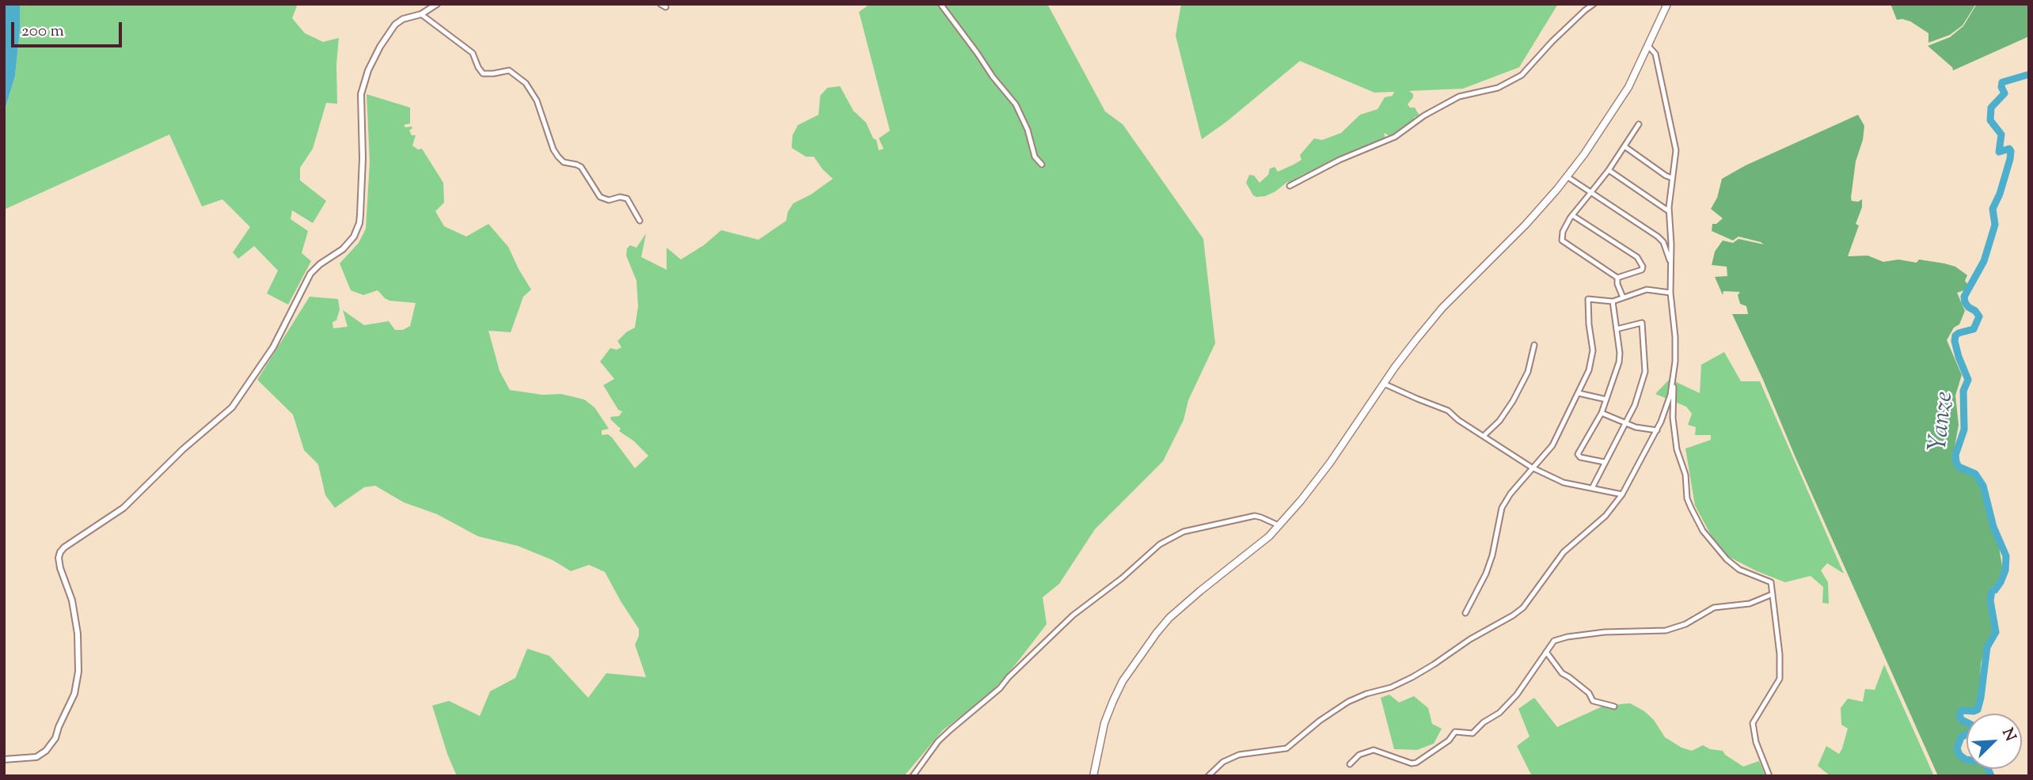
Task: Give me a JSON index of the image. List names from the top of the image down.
{
  "water": ["Yanze"],
  "scale_bar": "200 m",
  "north": "top right"
}
